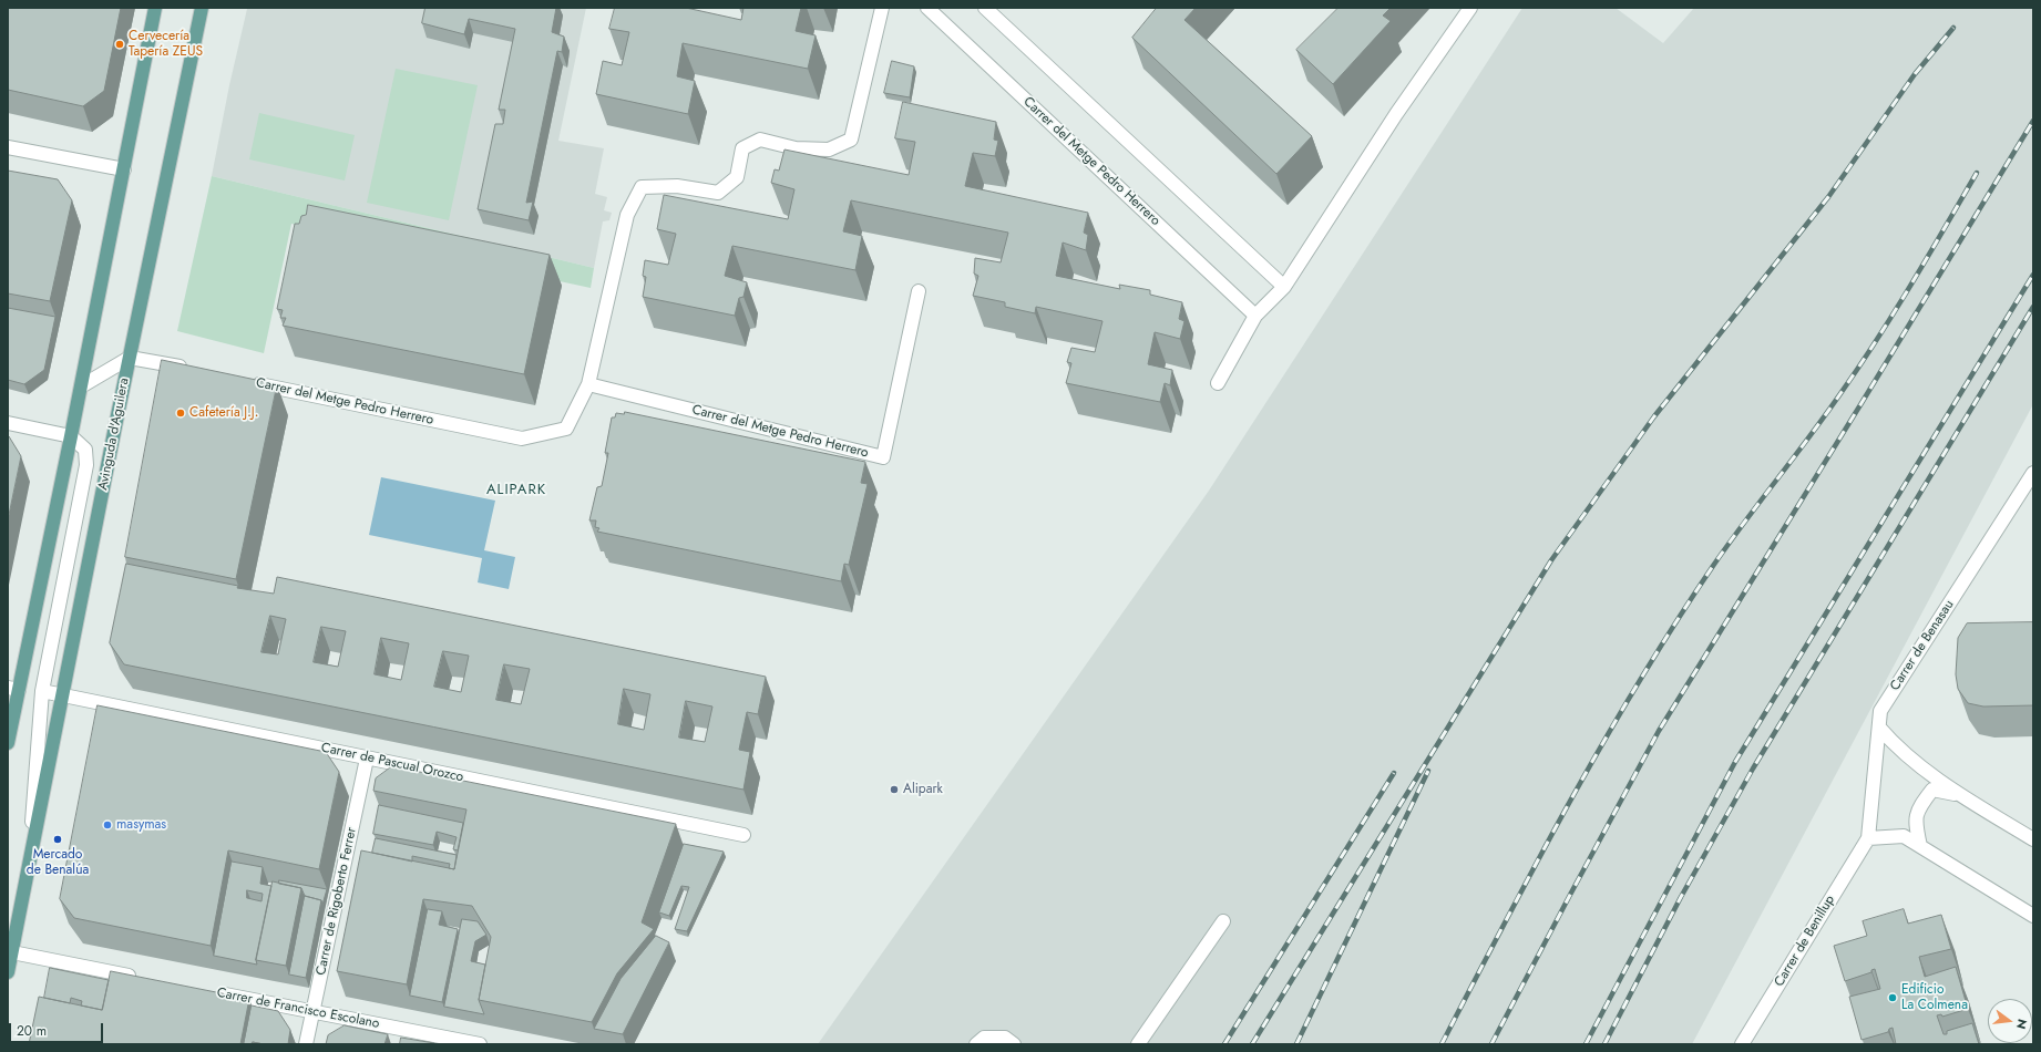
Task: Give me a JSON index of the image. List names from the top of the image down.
{
  "streets": {
    "main road": ["Avinguda d'Aguilera"],
    "street": [
      "Carrer del Metge Pedro Herrero",
      "Carrer de Benasau",
      "Carrer de Pascual Orozco",
      "Carrer de Rigoberto Ferrer",
      "Carrer de Benillup",
      "Carrer de Francisco Escolano"
    ]
  },
  "crossings": [
    ["Avinguda d'Aguilera", "Carrer de Pascual Orozco"],
    ["Carrer de Benasau", "Carrer de Benillup"],
    ["Carrer de Pascual Orozco", "Carrer de Rigoberto Ferrer"],
    ["Carrer de Rigoberto Ferrer", "Carrer de Francisco Escolano"]
  ],
  "districts": ["ALIPARK"],
  "places": [
    "Cervecería Tapería ZEUS",
    "Cafetería J.J.",
    "Alipark",
    "masymas",
    "Mercado de Benalúa",
    "Edificio La Colmena"
  ],
  "scale_bar": "20 m",
  "north": "right"
}
